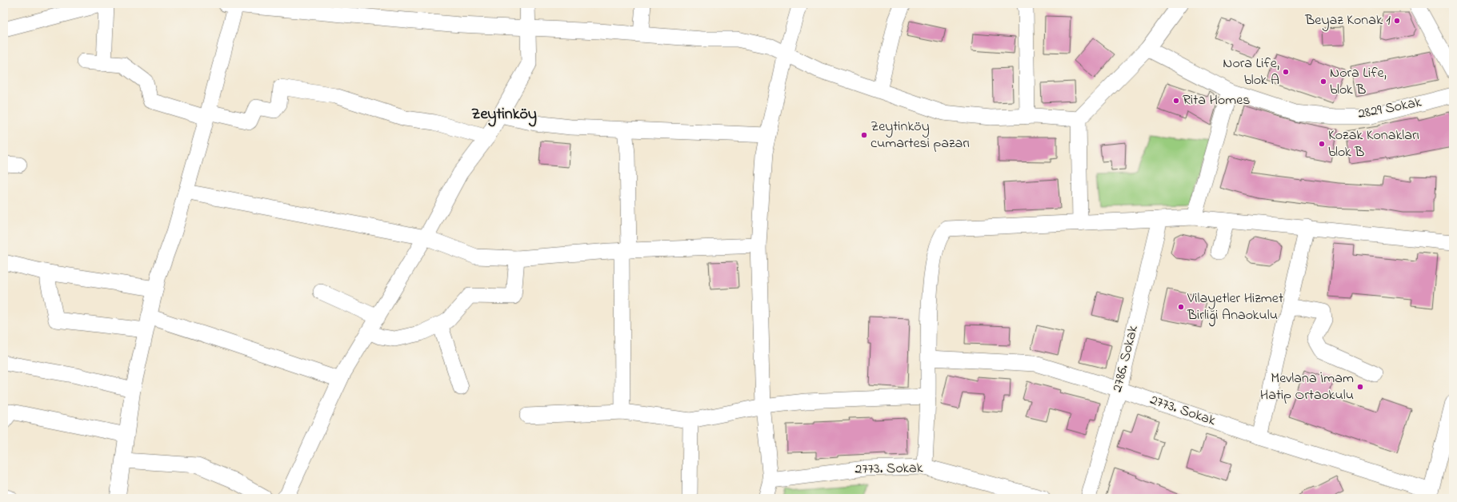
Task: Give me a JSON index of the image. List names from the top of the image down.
{
  "streets": {
    "street": ["2829 Sokak", "2786. Sokak", "2773. Sokak"]
  },
  "crossings": [
    ["2786. Sokak", "2773. Sokak"]
  ],
  "districts": ["Zeytinköy"],
  "places": [
    "Beyaz Konak 1",
    "Nora Life, blok A",
    "Nora Life, blok B",
    "Rita Homes",
    "Zeytinköy cumartesi pazarı",
    "Kozak Konakları blok B",
    "Vilayetler Hizmet Birliği Anaokulu",
    "Mevlana İmam Hatip Ortaokulu"
  ]
}
